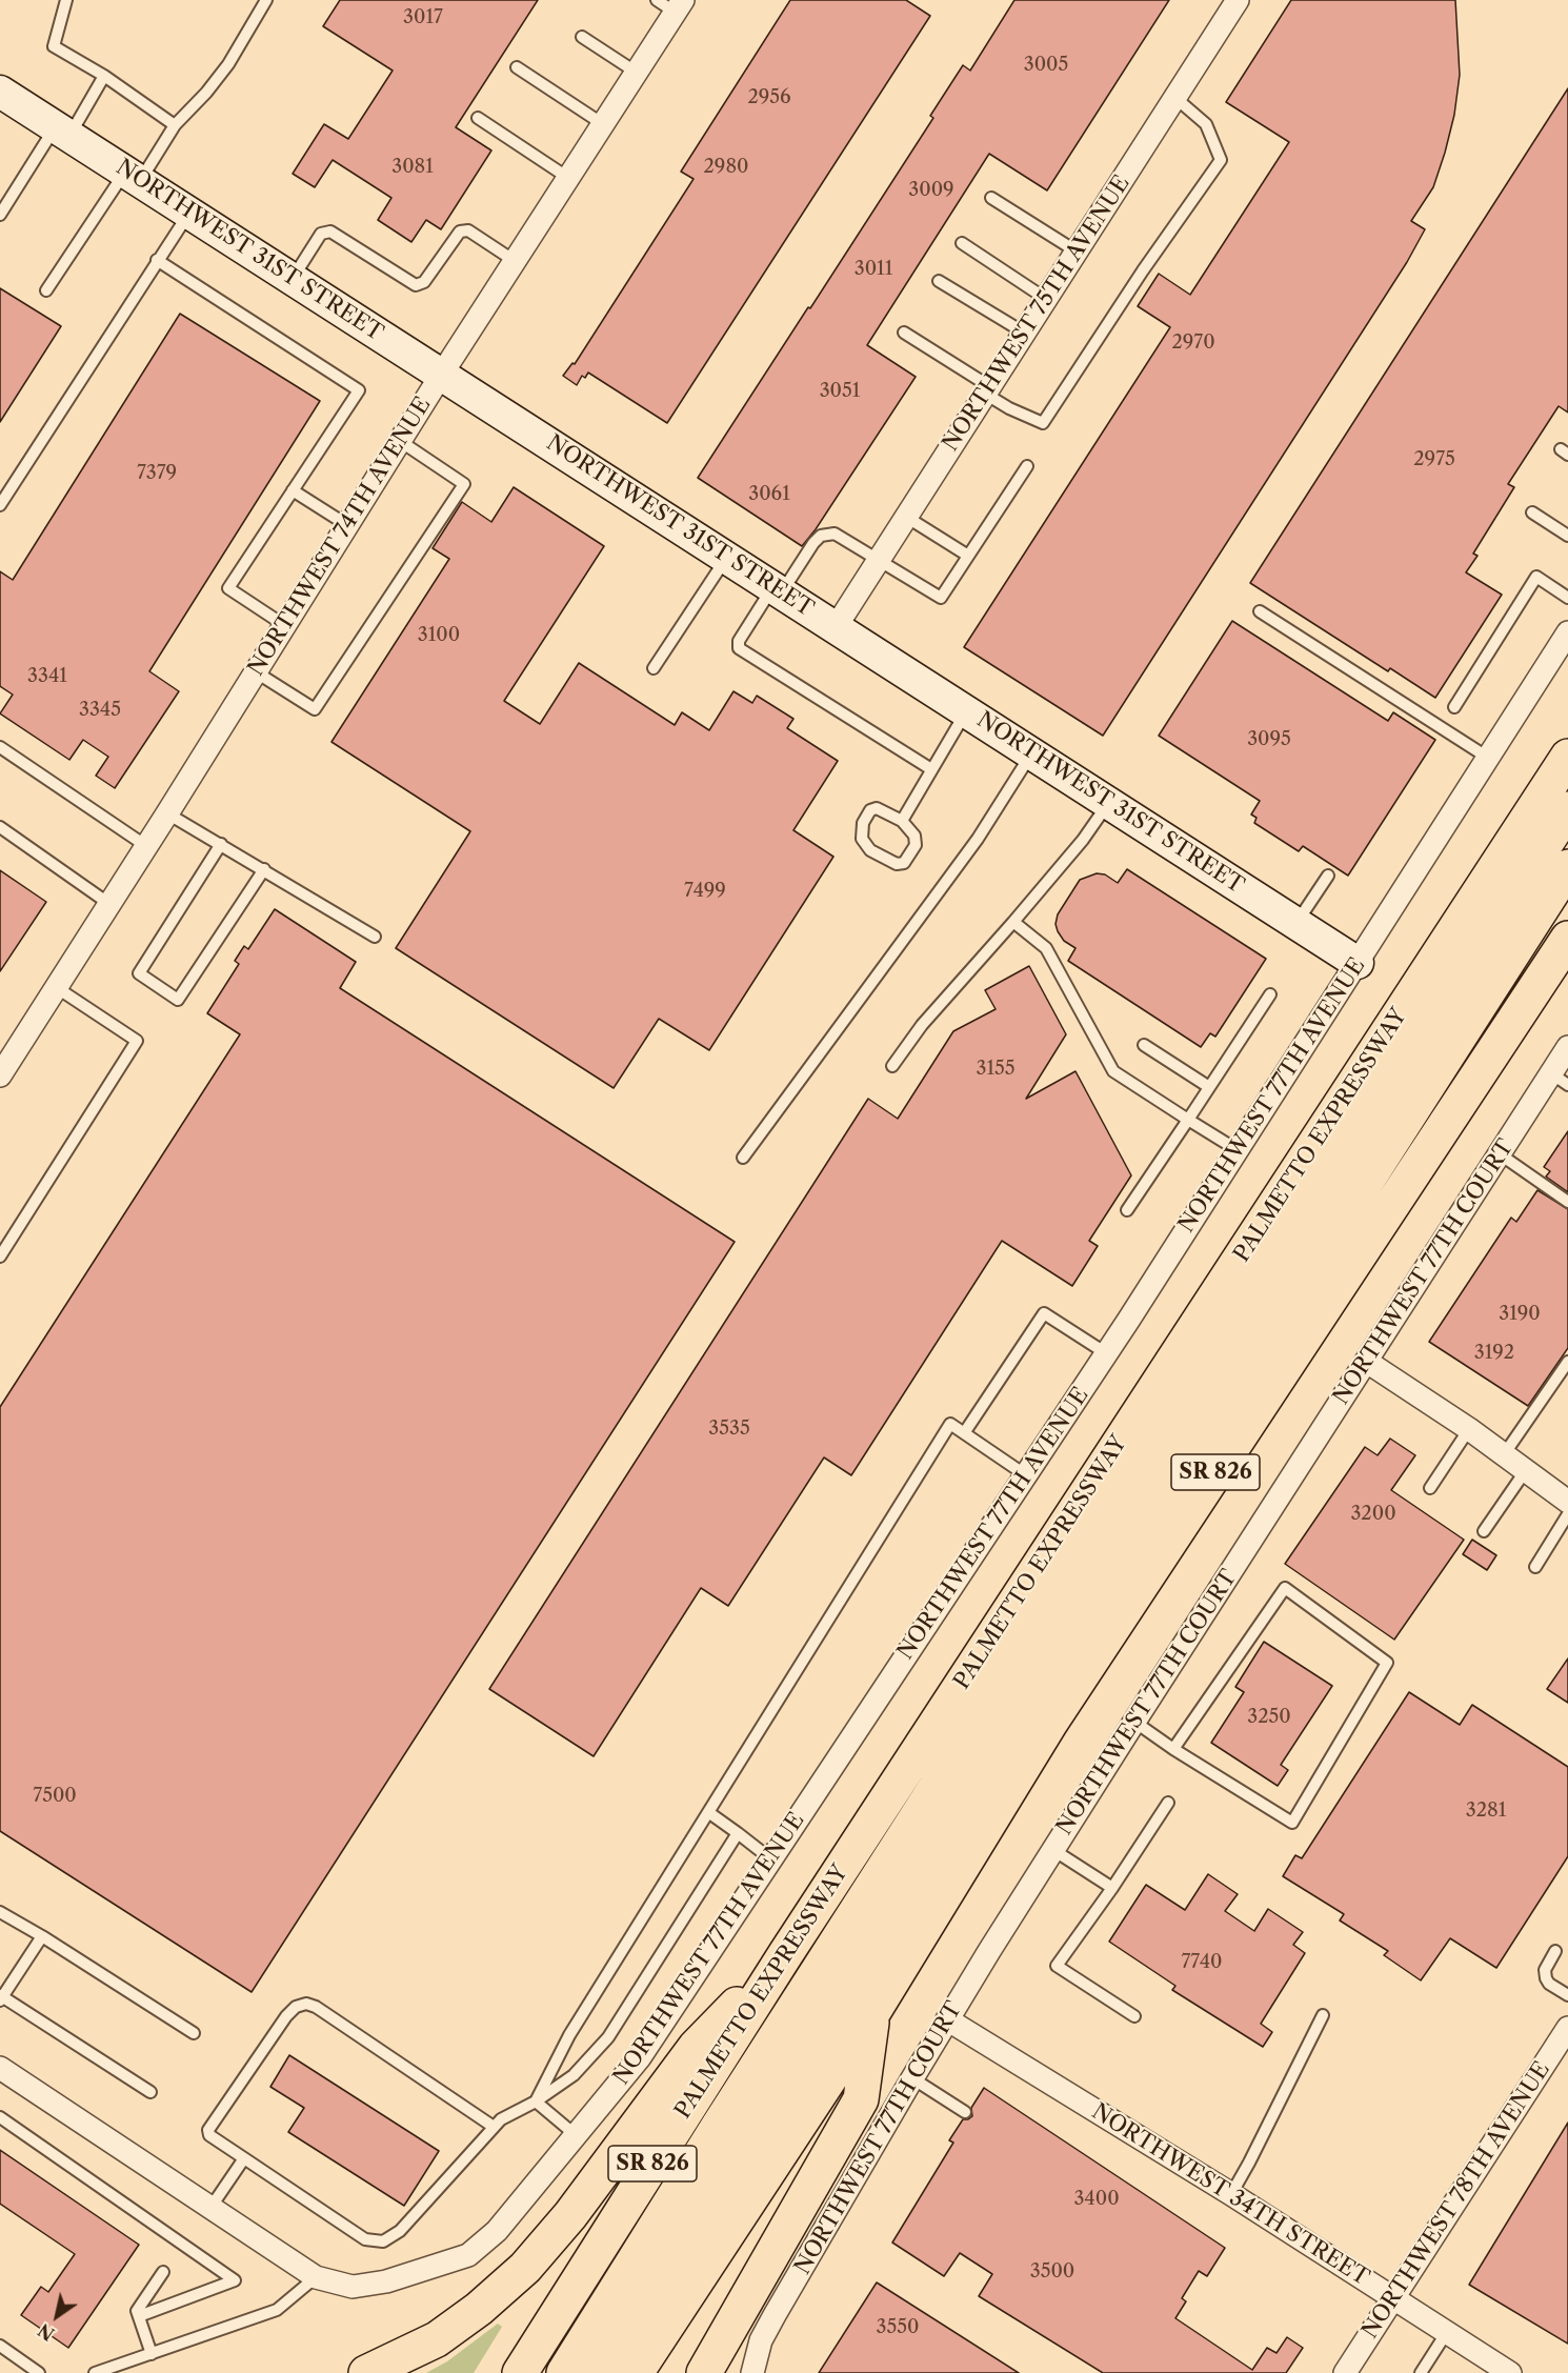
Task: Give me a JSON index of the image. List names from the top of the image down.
{
  "streets": {
    "highway": ["PALMETTO EXPRESSWAY", "SR 826"],
    "street": [
      "NORTHWEST 31ST STREET",
      "NORTHWEST 75TH AVENUE",
      "NORTHWEST 74TH AVENUE",
      "NORTHWEST 77TH AVENUE",
      "NORTHWEST 77TH COURT",
      "NORTHWEST 34TH STREET",
      "NORTHWEST 78TH AVENUE"
    ]
  },
  "crossings": [
    ["NORTHWEST 31ST STREET", "NORTHWEST 75TH AVENUE"],
    ["NORTHWEST 31ST STREET", "NORTHWEST 74TH AVENUE"],
    ["NORTHWEST 31ST STREET", "NORTHWEST 77TH AVENUE"],
    ["NORTHWEST 77TH COURT", "NORTHWEST 34TH STREET"],
    ["NORTHWEST 34TH STREET", "NORTHWEST 78TH AVENUE"]
  ],
  "house_numbers": [
    "3017",
    "3005",
    "2956",
    "3081",
    "2980",
    "3009",
    "3011",
    "2970",
    "3051",
    "2975",
    "7379",
    "3061",
    "3100",
    "3341",
    "3345",
    "3095",
    "7499",
    "3155",
    "3190",
    "3192",
    "3535",
    "3200",
    "3250",
    "7500",
    "3281",
    "7740",
    "3400",
    "3500",
    "3550"
  ],
  "north": "bottom left"
}
